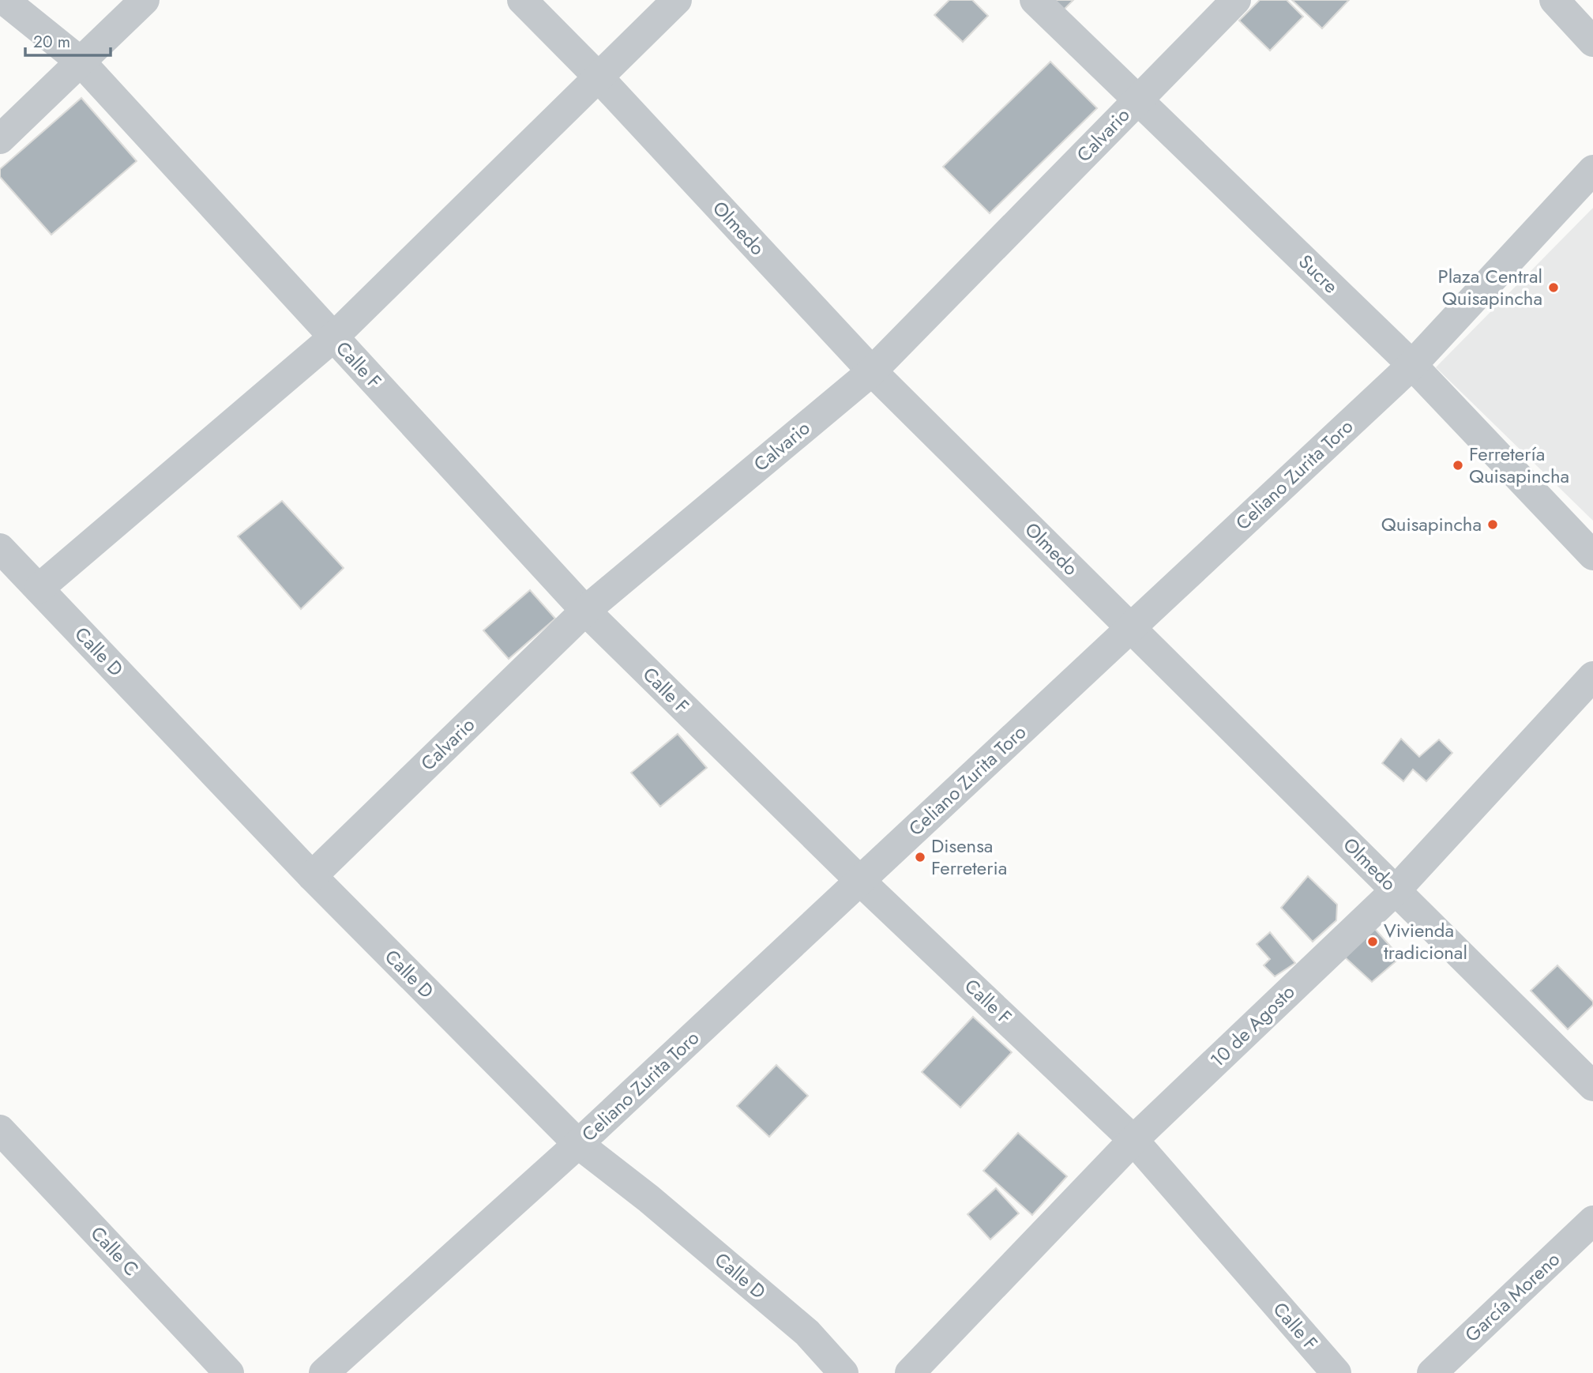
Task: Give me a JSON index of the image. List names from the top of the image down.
{
  "streets": {
    "street": [
      "Calvario",
      "Olmedo",
      "Sucre",
      "Calle F",
      "Celiano Zurita Toro",
      "Calle D",
      "10 de Agosto",
      "Calle C",
      "García Moreno"
    ]
  },
  "crossings": [
    ["Calvario", "Olmedo"],
    ["Calvario", "Sucre"],
    ["Calvario", "Calle F"],
    ["Calvario", "Calle D"],
    ["Olmedo", "Celiano Zurita Toro"],
    ["Olmedo", "10 de Agosto"],
    ["Sucre", "Celiano Zurita Toro"],
    ["Calle F", "Celiano Zurita Toro"],
    ["Calle F", "10 de Agosto"],
    ["Celiano Zurita Toro", "Calle D"]
  ],
  "places": [
    "Plaza Central Quisapincha",
    "Ferretería Quisapincha",
    "Quisapincha",
    "Disensa Ferreteria",
    "Vivienda tradicional"
  ],
  "scale_bar": "20 m"
}
